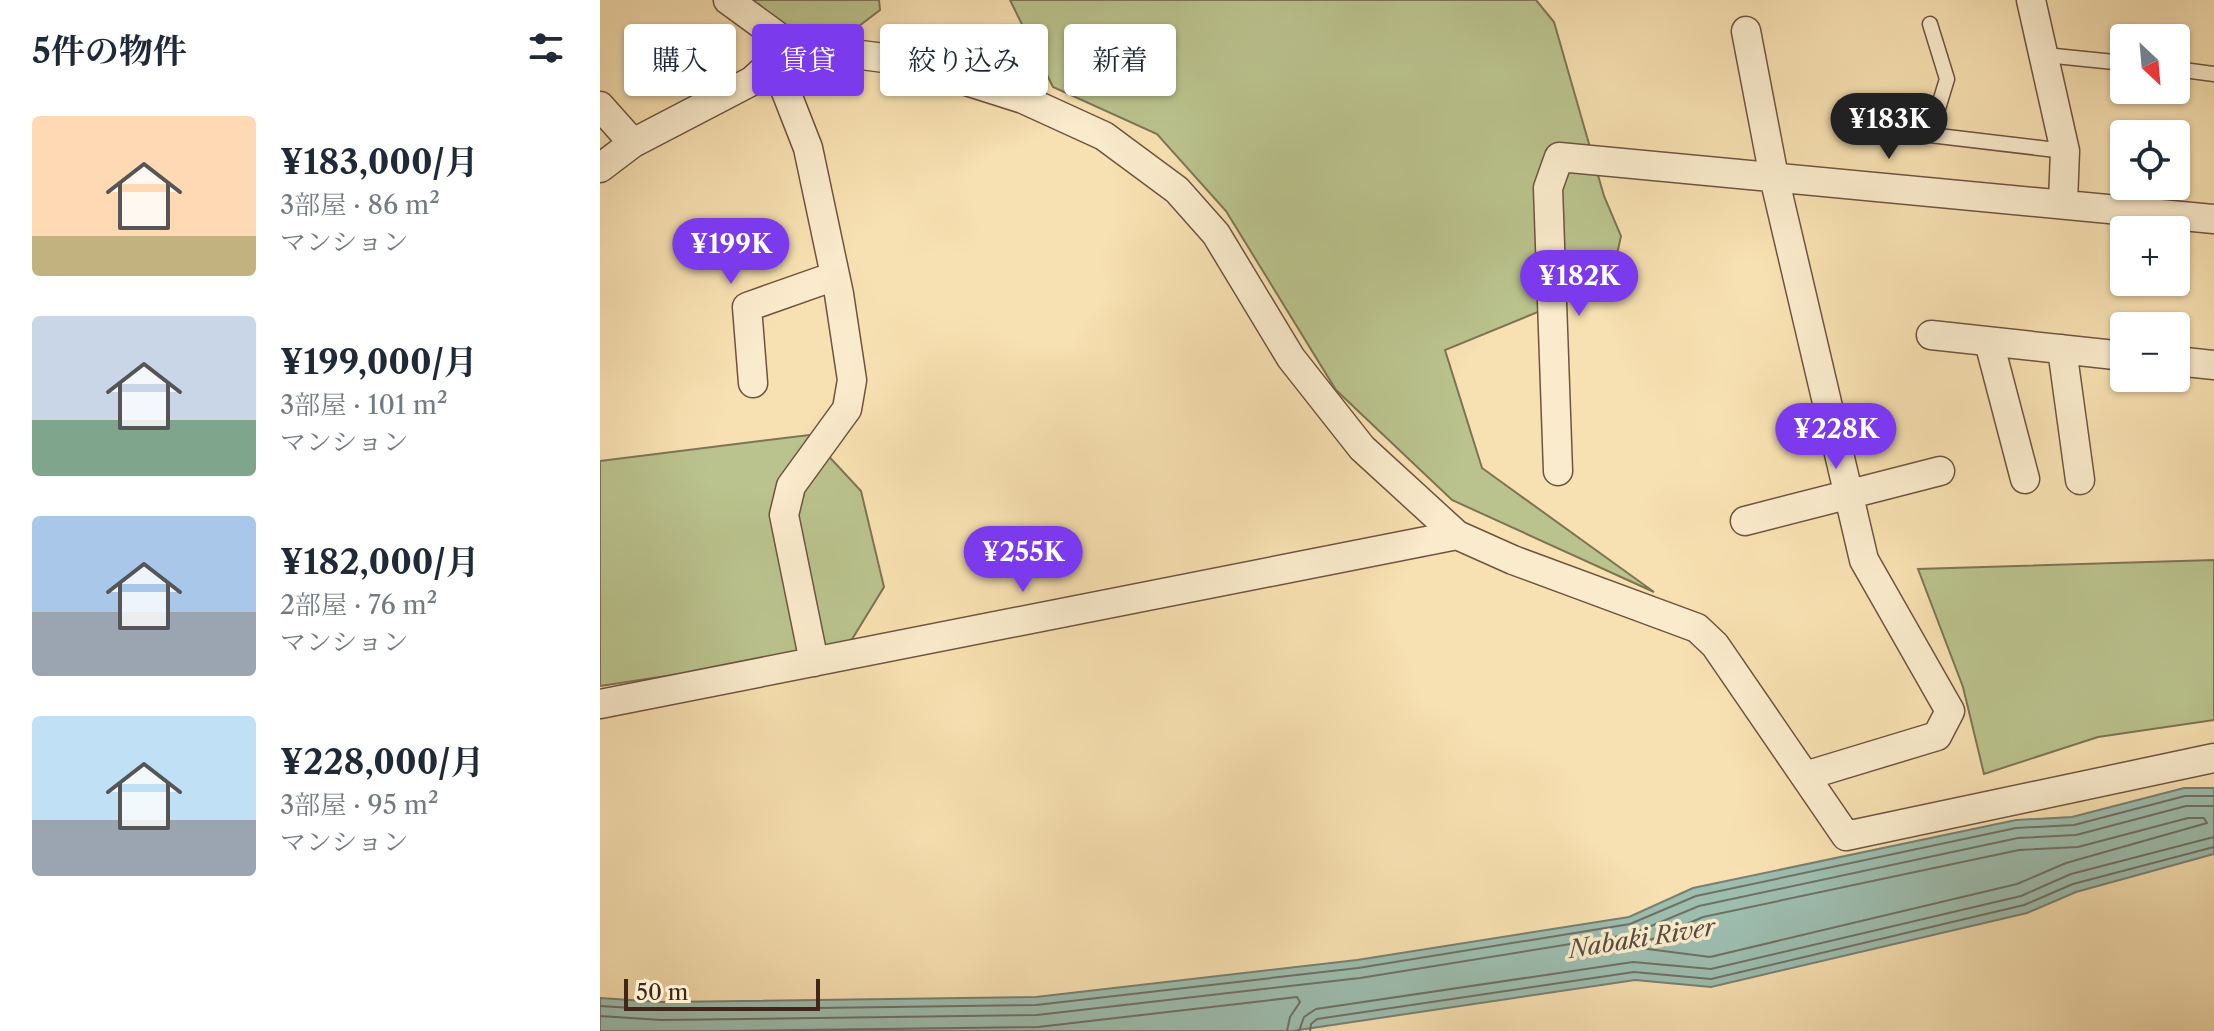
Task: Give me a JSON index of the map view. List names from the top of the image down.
{
  "water": ["Nabaki River"],
  "scale_bar": "50 m",
  "north": "bottom right",
  "page": {
    "heading": "5件の物件",
    "map_buttons": ["+", "−"],
    "chip": [
      "購入",
      "賃貸",
      "絞り込み",
      "新着"
    ],
    "price": [
      "¥183K",
      "¥199K",
      "¥182K",
      "¥228K",
      "¥255K"
    ],
    "list": [
      {
        "name": "¥183,000/月",
        "note": "3部屋 · 86 m² · マンション"
      },
      {
        "name": "¥199,000/月",
        "note": "3部屋 · 101 m² · マンション"
      },
      {
        "name": "¥182,000/月",
        "note": "2部屋 · 76 m² · マンション"
      },
      {
        "name": "¥228,000/月",
        "note": "3部屋 · 95 m² · マンション"
      }
    ],
    "scale": "50 m"
  }
}
